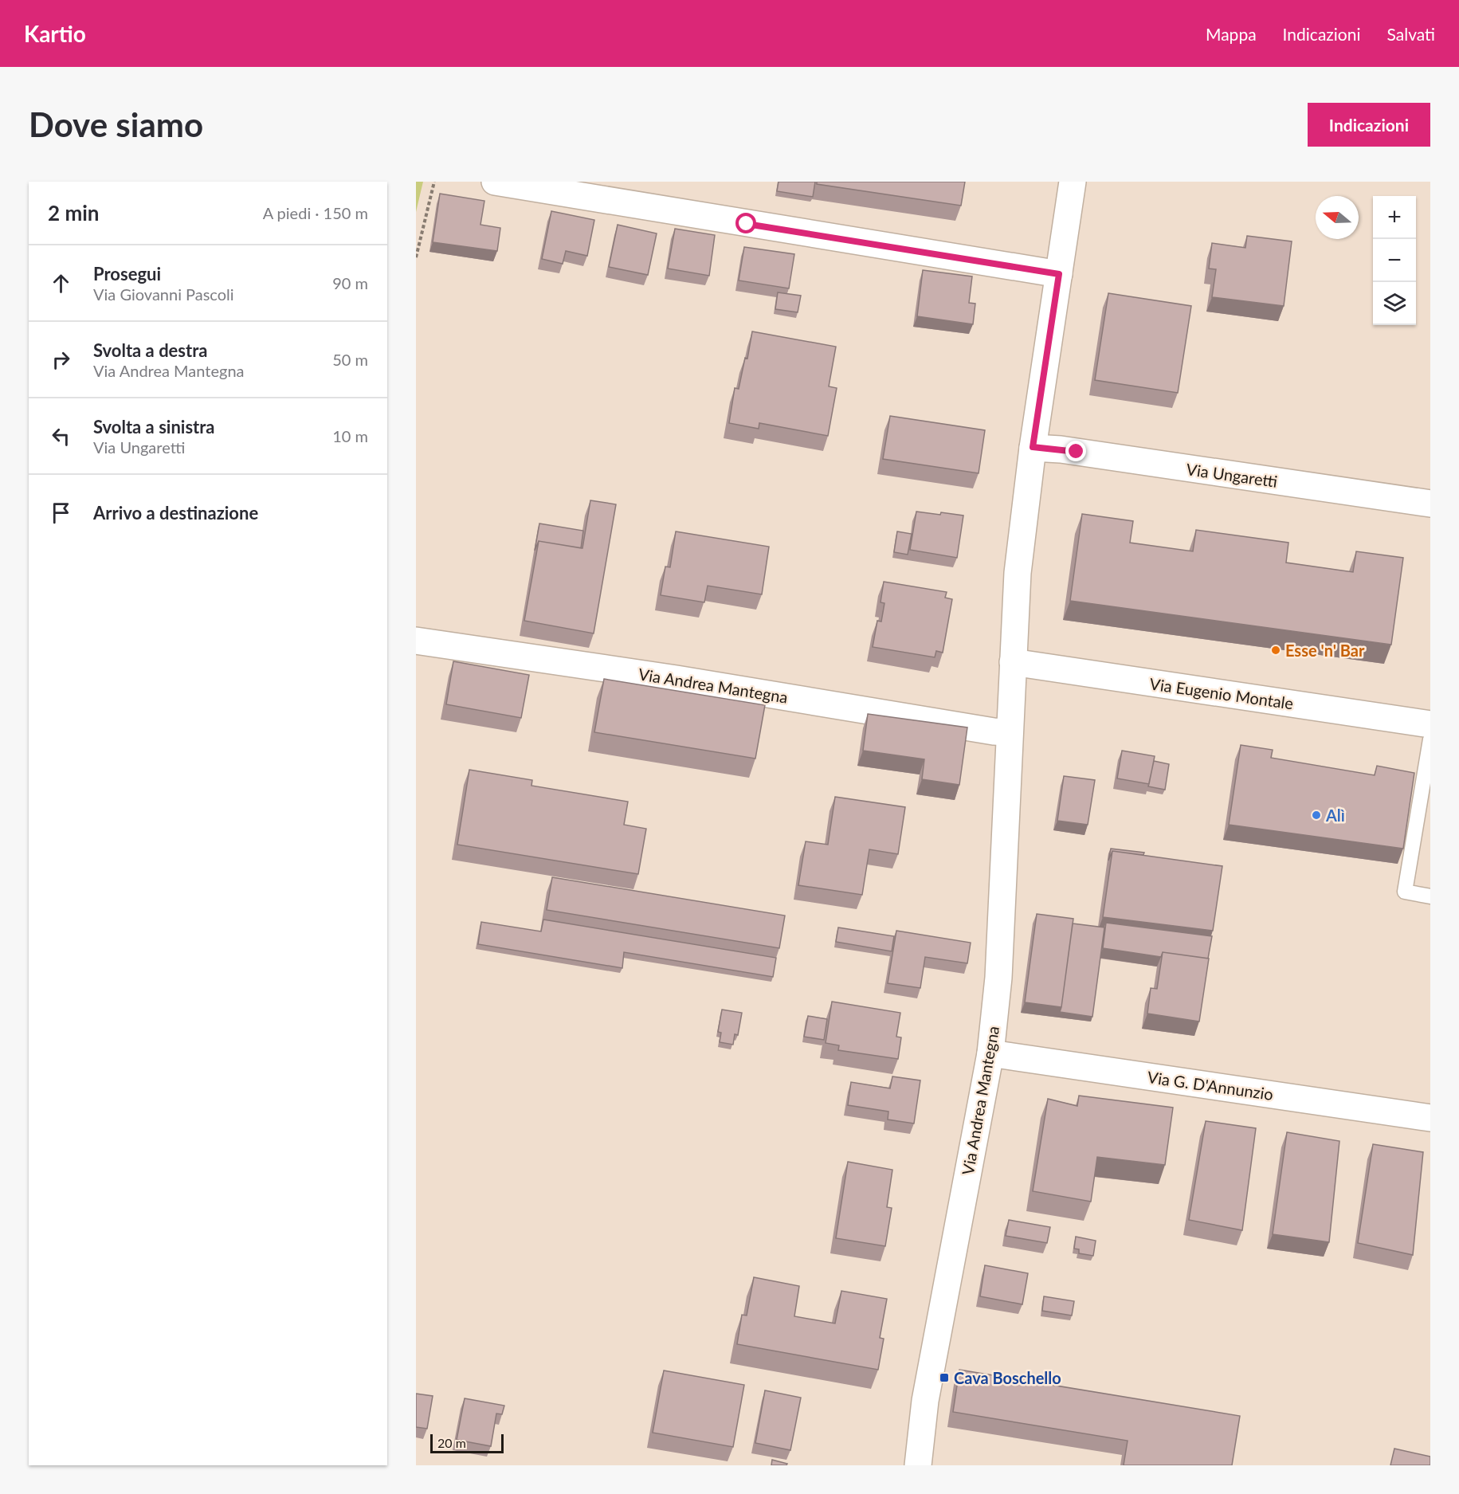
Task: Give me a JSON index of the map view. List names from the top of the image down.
{
  "streets": {
    "street": [
      "Via Ungaretti",
      "Via Andrea Mantegna",
      "Via Eugenio Montale",
      "Via G. D'Annunzio"
    ]
  },
  "crossings": [
    ["Via Ungaretti", "Via Andrea Mantegna"],
    ["Via Andrea Mantegna", "Via Eugenio Montale"],
    ["Via Andrea Mantegna", "Via G. D'Annunzio"]
  ],
  "places": {
    "other": ["Esse 'n' Bar", "Alì"],
    "transit": ["Cava Boschello"]
  },
  "scale_bar": "20 m",
  "north": "left",
  "page": {
    "header": "Kartio",
    "nav": ["Mappa", "Indicazioni", "Salvati"],
    "buttons": "Indicazioni",
    "title": "Dove siamo",
    "heading": ["2 min", "A piedi · 150 m"],
    "map_buttons": ["+", "−"],
    "list": [
      ["Prosegui", "Via Giovanni Pascoli", "90 m"],
      ["Svolta a destra", "Via Andrea Mantegna", "50 m"],
      ["Svolta a sinistra", "Via Ungaretti", "10 m"],
      "Arrivo a destinazione"
    ],
    "scale": "20 m"
  }
}
